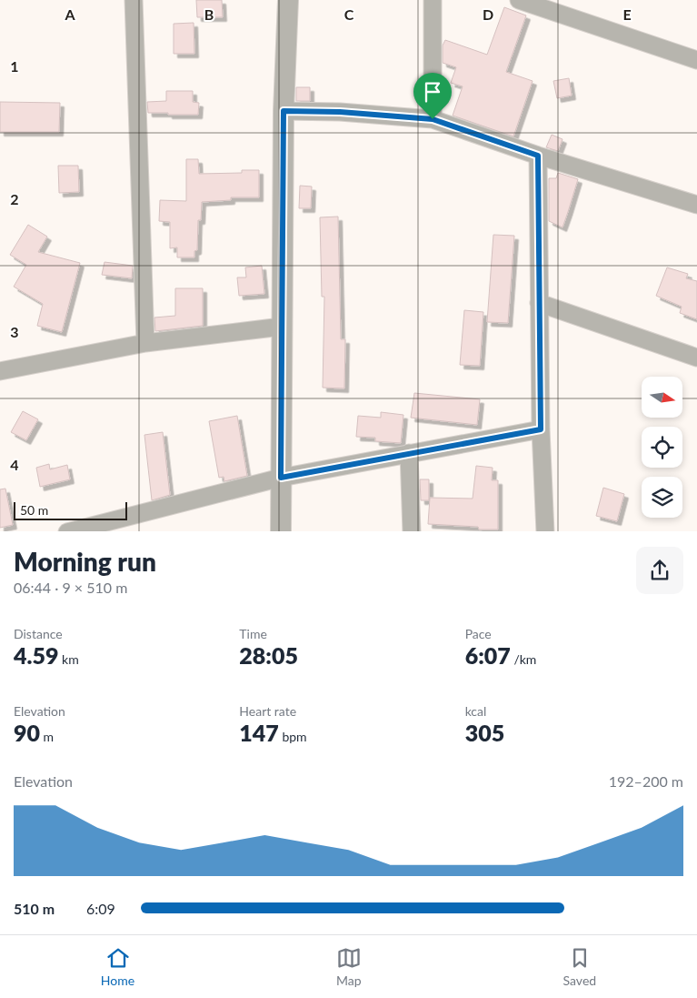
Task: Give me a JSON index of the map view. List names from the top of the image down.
{
  "scale_bar": "50 m",
  "north": "right",
  "page": {
    "scale": "50 m",
    "heading": ["Morning run", "06:44 · 9 × 510 m"],
    "stats": [
      ["Distance", "4.59 km"],
      ["Time", "28:05"],
      ["Pace", "6:07 /km"],
      ["Elevation", "90 m"],
      ["Heart rate", "147 bpm"],
      ["kcal", "305"]
    ],
    "chart": ["Elevation", "192–200 m"],
    "list": [
      {
        "name": "510 m",
        "note": "6:09"
      }
    ],
    "tabs": ["Home", "Map", "Saved"]
  },
  "grid": {
    "columns": [
      "A",
      "B",
      "C",
      "D",
      "E"
    ],
    "rows": [
      "1",
      "2",
      "3",
      "4"
    ]
  }
}
